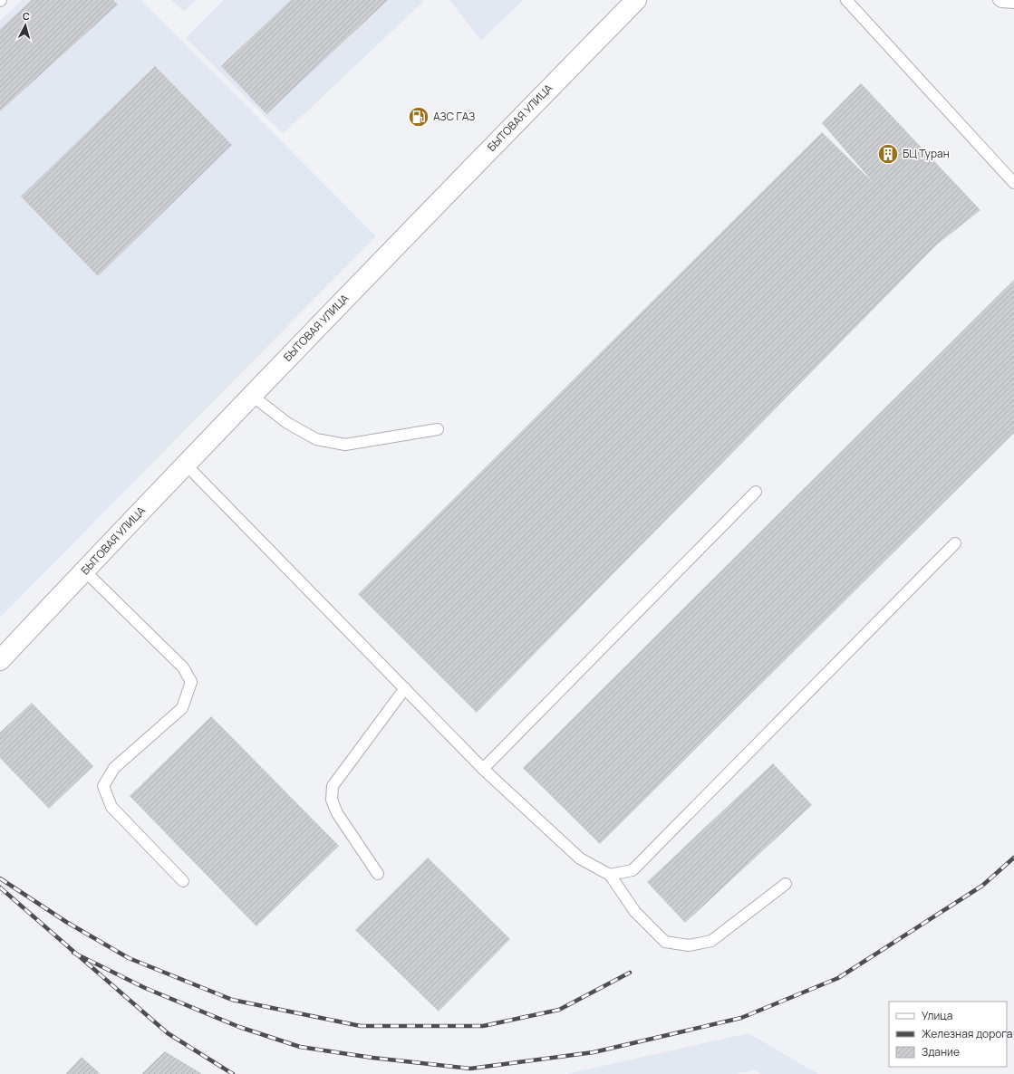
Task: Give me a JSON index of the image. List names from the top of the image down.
{
  "streets": {
    "main road": ["БЫТОВАЯ УЛИЦА"]
  },
  "places": {
    "fuel station": ["АЗС ГАЗ"],
    "building": ["БЦ Туран"]
  },
  "legend": ["Улица", "Железная дорога", "Здание"],
  "north": "top"
}
